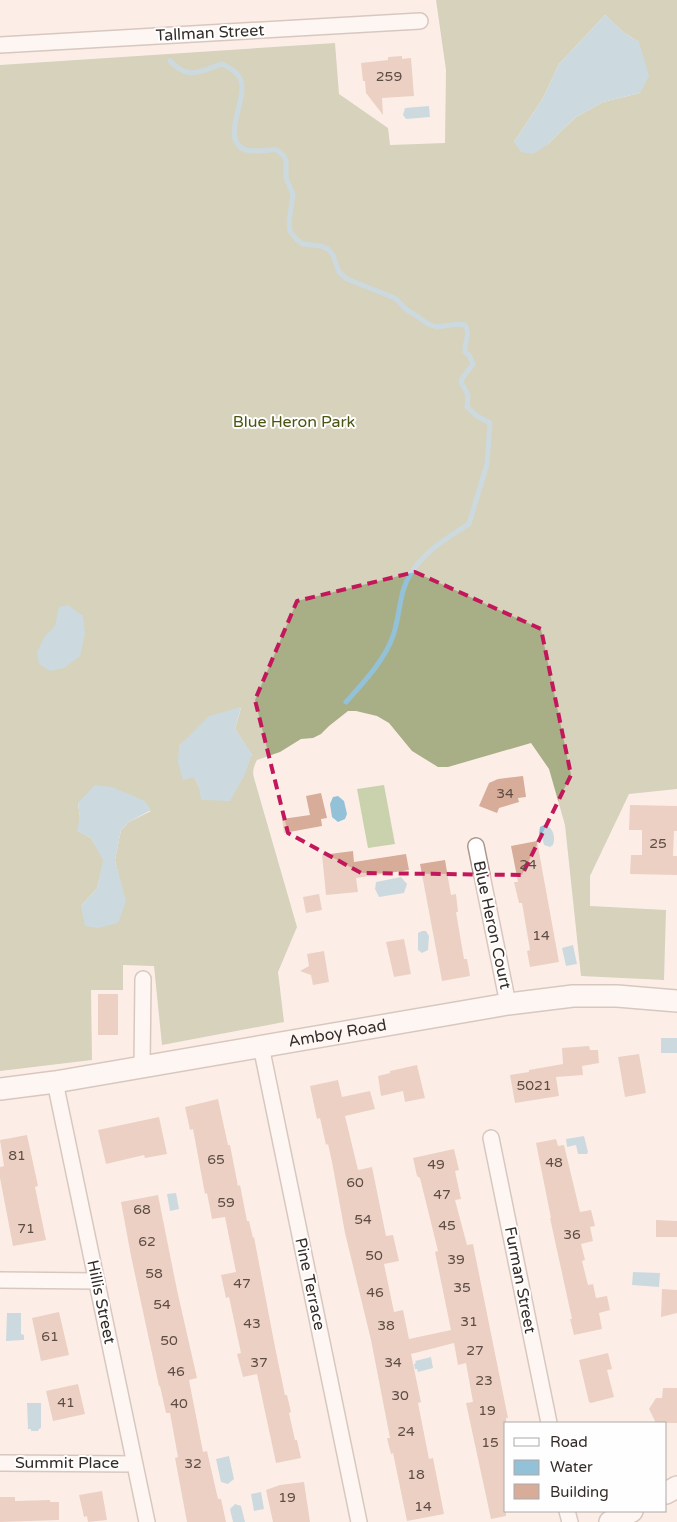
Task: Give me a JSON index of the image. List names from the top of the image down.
{
  "streets": {
    "main road": ["Amboy Road"],
    "street": [
      "Tallman Street",
      "Blue Heron Court",
      "Furman Street",
      "Pine Terrace",
      "Hillis Street",
      "Summit Place"
    ]
  },
  "crossings": [
    ["Blue Heron Court", "Amboy Road"],
    ["Amboy Road", "Pine Terrace"],
    ["Amboy Road", "Hillis Street"],
    ["Hillis Street", "Summit Place"]
  ],
  "parks": ["Blue Heron Park"],
  "house_numbers": [
    "259",
    "34",
    "25",
    "24",
    "14",
    "5021",
    "81",
    "65",
    "48",
    "49",
    "60",
    "47",
    "59",
    "68",
    "54",
    "45",
    "71",
    "36",
    "62",
    "50",
    "39",
    "58",
    "47",
    "35",
    "46",
    "54",
    "31",
    "43",
    "38",
    "61",
    "50",
    "27",
    "37",
    "34",
    "46",
    "23",
    "30",
    "41",
    "40",
    "19",
    "24",
    "15",
    "32",
    "18",
    "19",
    "14"
  ],
  "legend": ["Road", "Water", "Building"]
}
